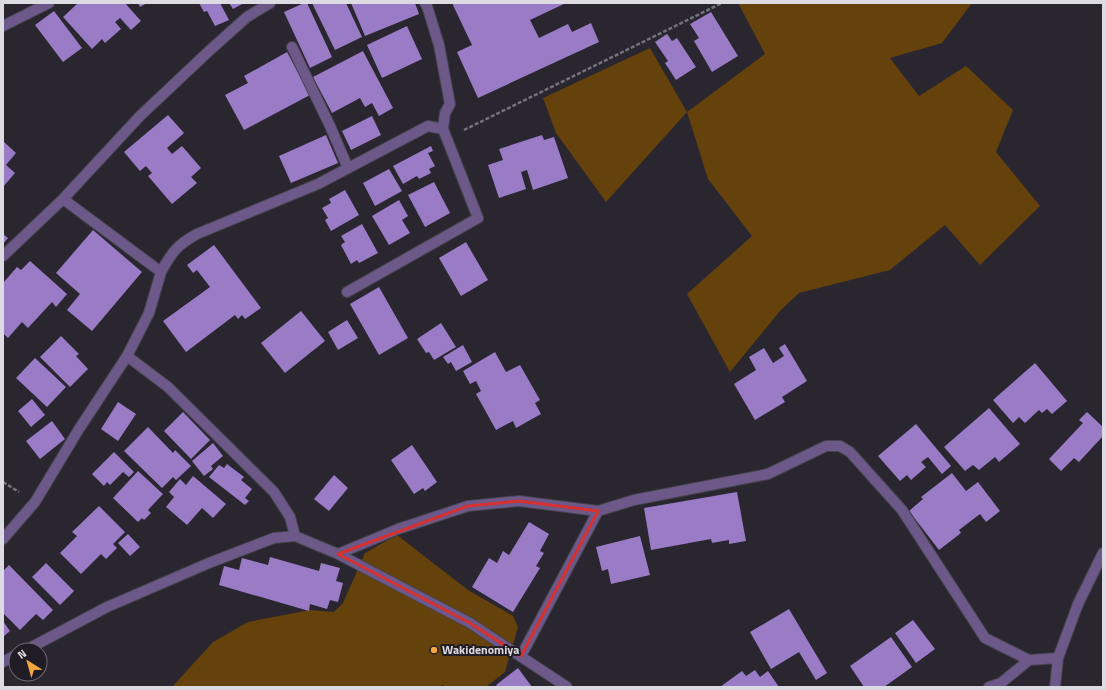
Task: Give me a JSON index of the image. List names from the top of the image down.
{
  "places": ["Wakidenomiya"],
  "north": "top left"
}
